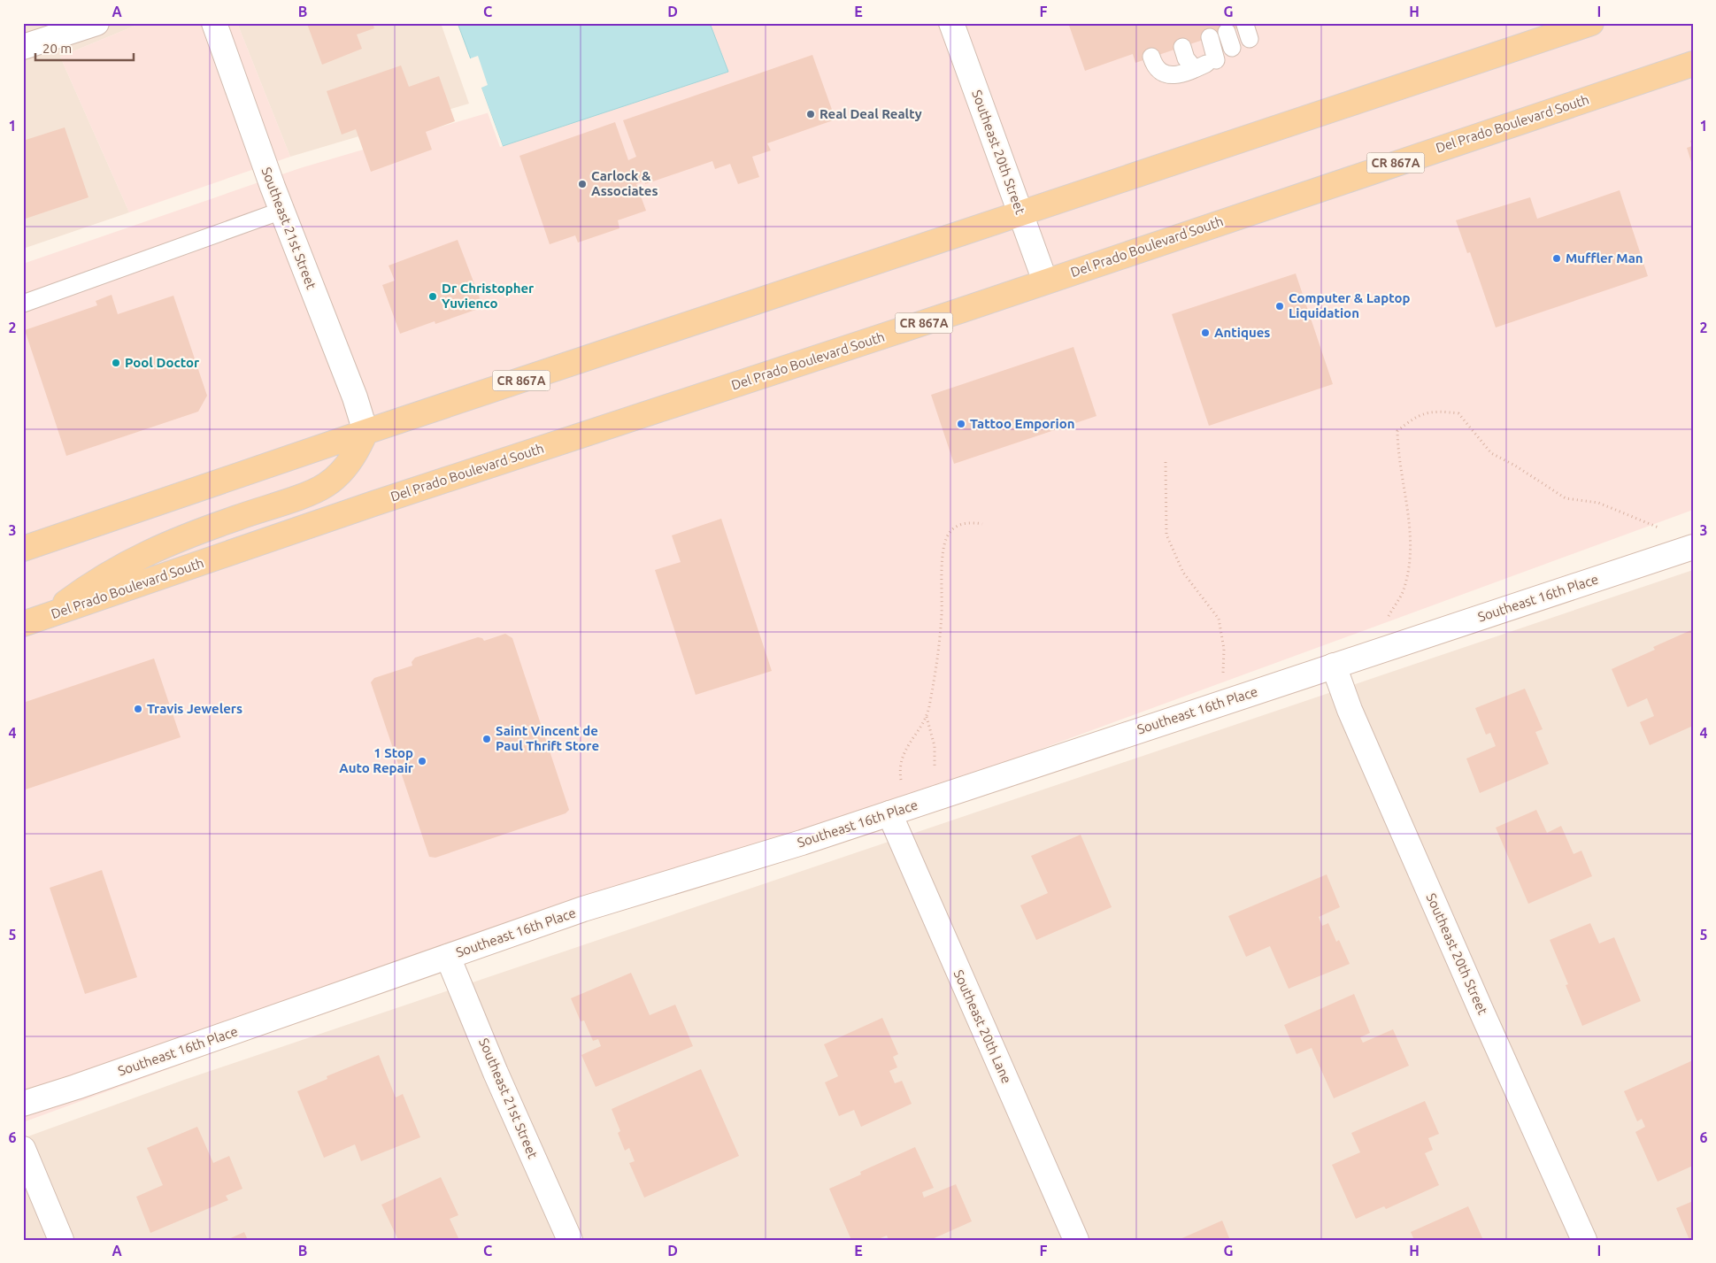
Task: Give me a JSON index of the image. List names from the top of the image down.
{
  "streets": {
    "main road": ["Del Prado Boulevard South", "CR 867A"],
    "street": [
      "Southeast 20th Street",
      "Southeast 21st Street",
      "Southeast 16th Place",
      "Southeast 20th Lane"
    ]
  },
  "crossings": [
    ["Del Prado Boulevard South", "Southeast 20th Street"],
    ["Southeast 20th Street", "CR 867A"],
    ["Southeast 20th Street", "Southeast 16th Place"],
    ["CR 867A", "Southeast 21st Street"],
    ["Southeast 21st Street", "Southeast 16th Place"],
    ["Southeast 16th Place", "Southeast 20th Lane"]
  ],
  "places": [
    "Real Deal Realty",
    "Carlock & Associates",
    "Muffler Man",
    "Dr Christopher Yuvienco",
    "Computer & Laptop Liquidation",
    "Antiques",
    "Pool Doctor",
    "Tattoo Emporion",
    "Travis Jewelers",
    "Saint Vincent de Paul Thrift Store",
    "1 Stop Auto Repair"
  ],
  "scale_bar": "20 m",
  "grid": {
    "columns": [
      "A",
      "B",
      "C",
      "D",
      "E",
      "F",
      "G",
      "H",
      "I"
    ],
    "rows": [
      "1",
      "2",
      "3",
      "4",
      "5",
      "6"
    ]
  }
}
